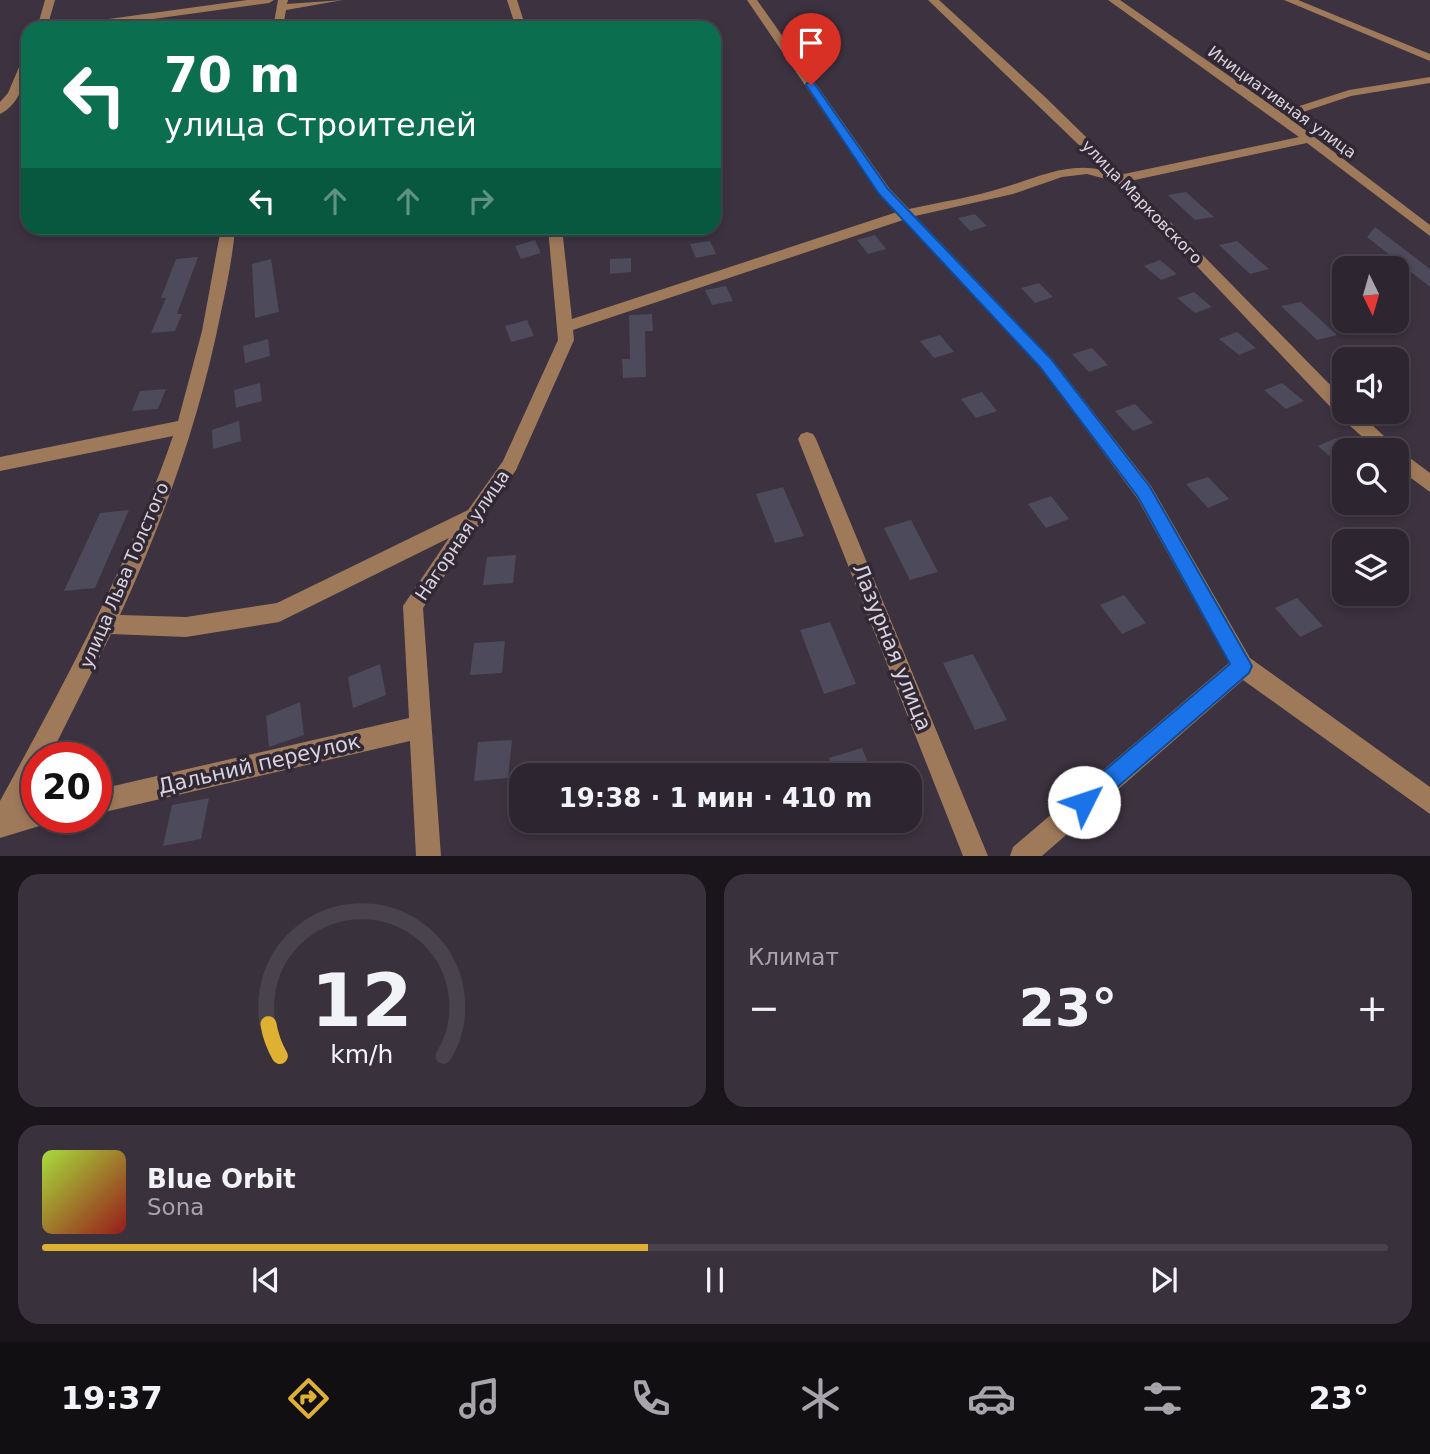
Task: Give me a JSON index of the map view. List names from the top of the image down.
{
  "streets": {
    "street": [
      "Инициативная улица",
      "улица Марковского",
      "Нагорная улица",
      "улица Льва Толстого",
      "Лазурная улица",
      "Дальний переулок"
    ]
  },
  "crossings": [
    ["Нагорная улица", "Дальний переулок"]
  ],
  "north": "bottom",
  "page": {
    "turn": ["70 m", "улица Строителей"],
    "limit": "20",
    "trip": "19:38 · 1 мин · 410 m",
    "tile": "Климат",
    "heat": ["−", "23°", "+"],
    "song": ["Blue Orbit", "Sona"],
    "tabs": ["19:37", "23°"],
    "gauge": ["12", "km/h"]
  }
}
